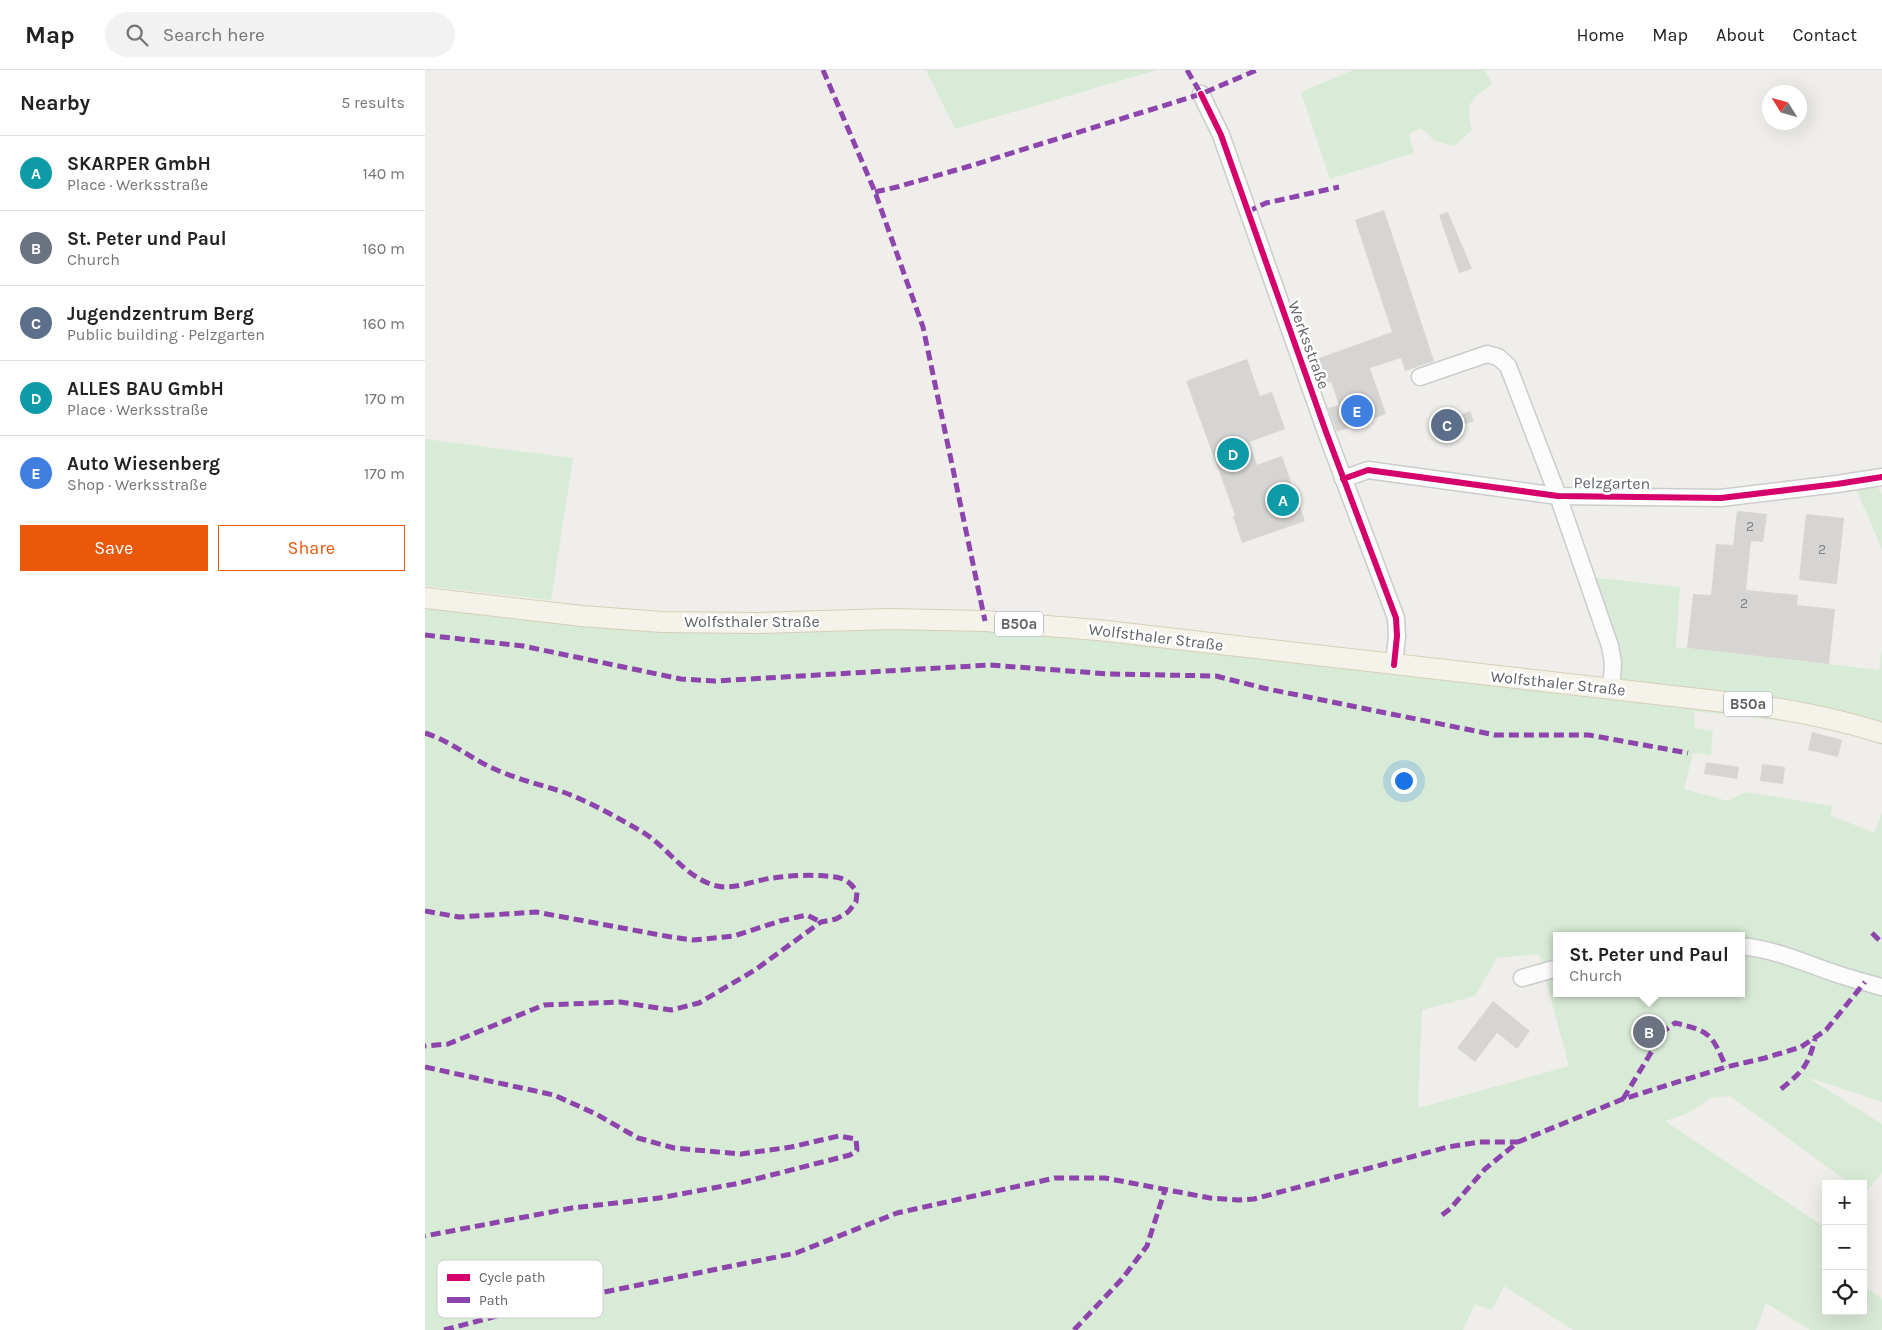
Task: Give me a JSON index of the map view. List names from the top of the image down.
{
  "streets": {
    "main road": ["Wolfsthaler Straße", "B50a"],
    "street": ["Werksstraße", "Pelzgarten"]
  },
  "crossings": [
    ["Werksstraße", "Pelzgarten"],
    ["Werksstraße", "Wolfsthaler Straße"]
  ],
  "house_numbers": ["2", "2", "2"],
  "legend": ["Cycle path", "Path"],
  "north": "top left",
  "page": {
    "header": "Map",
    "search": "Search here",
    "nav": [
      "Home",
      "Map",
      "About",
      "Contact"
    ],
    "heading": ["Nearby", "5 results"],
    "list": [
      {
        "mark": "A",
        "name": "SKARPER GmbH",
        "note": "Place · Werksstraße",
        "value": "140 m"
      },
      {
        "mark": "B",
        "name": "St. Peter und Paul",
        "note": "Church",
        "value": "160 m"
      },
      {
        "mark": "C",
        "name": "Jugendzentrum Berg",
        "note": "Public building · Pelzgarten",
        "value": "160 m"
      },
      {
        "mark": "D",
        "name": "ALLES BAU GmbH",
        "note": "Place · Werksstraße",
        "value": "170 m"
      },
      {
        "mark": "E",
        "name": "Auto Wiesenberg",
        "note": "Shop · Werksstraße",
        "value": "170 m"
      }
    ],
    "pins": [
      "E",
      "C",
      "D",
      "A",
      "B"
    ],
    "buttons": ["Save", "Share"],
    "popup": ["St. Peter und Paul", "Church"],
    "map_buttons": ["+", "−"]
  }
}
